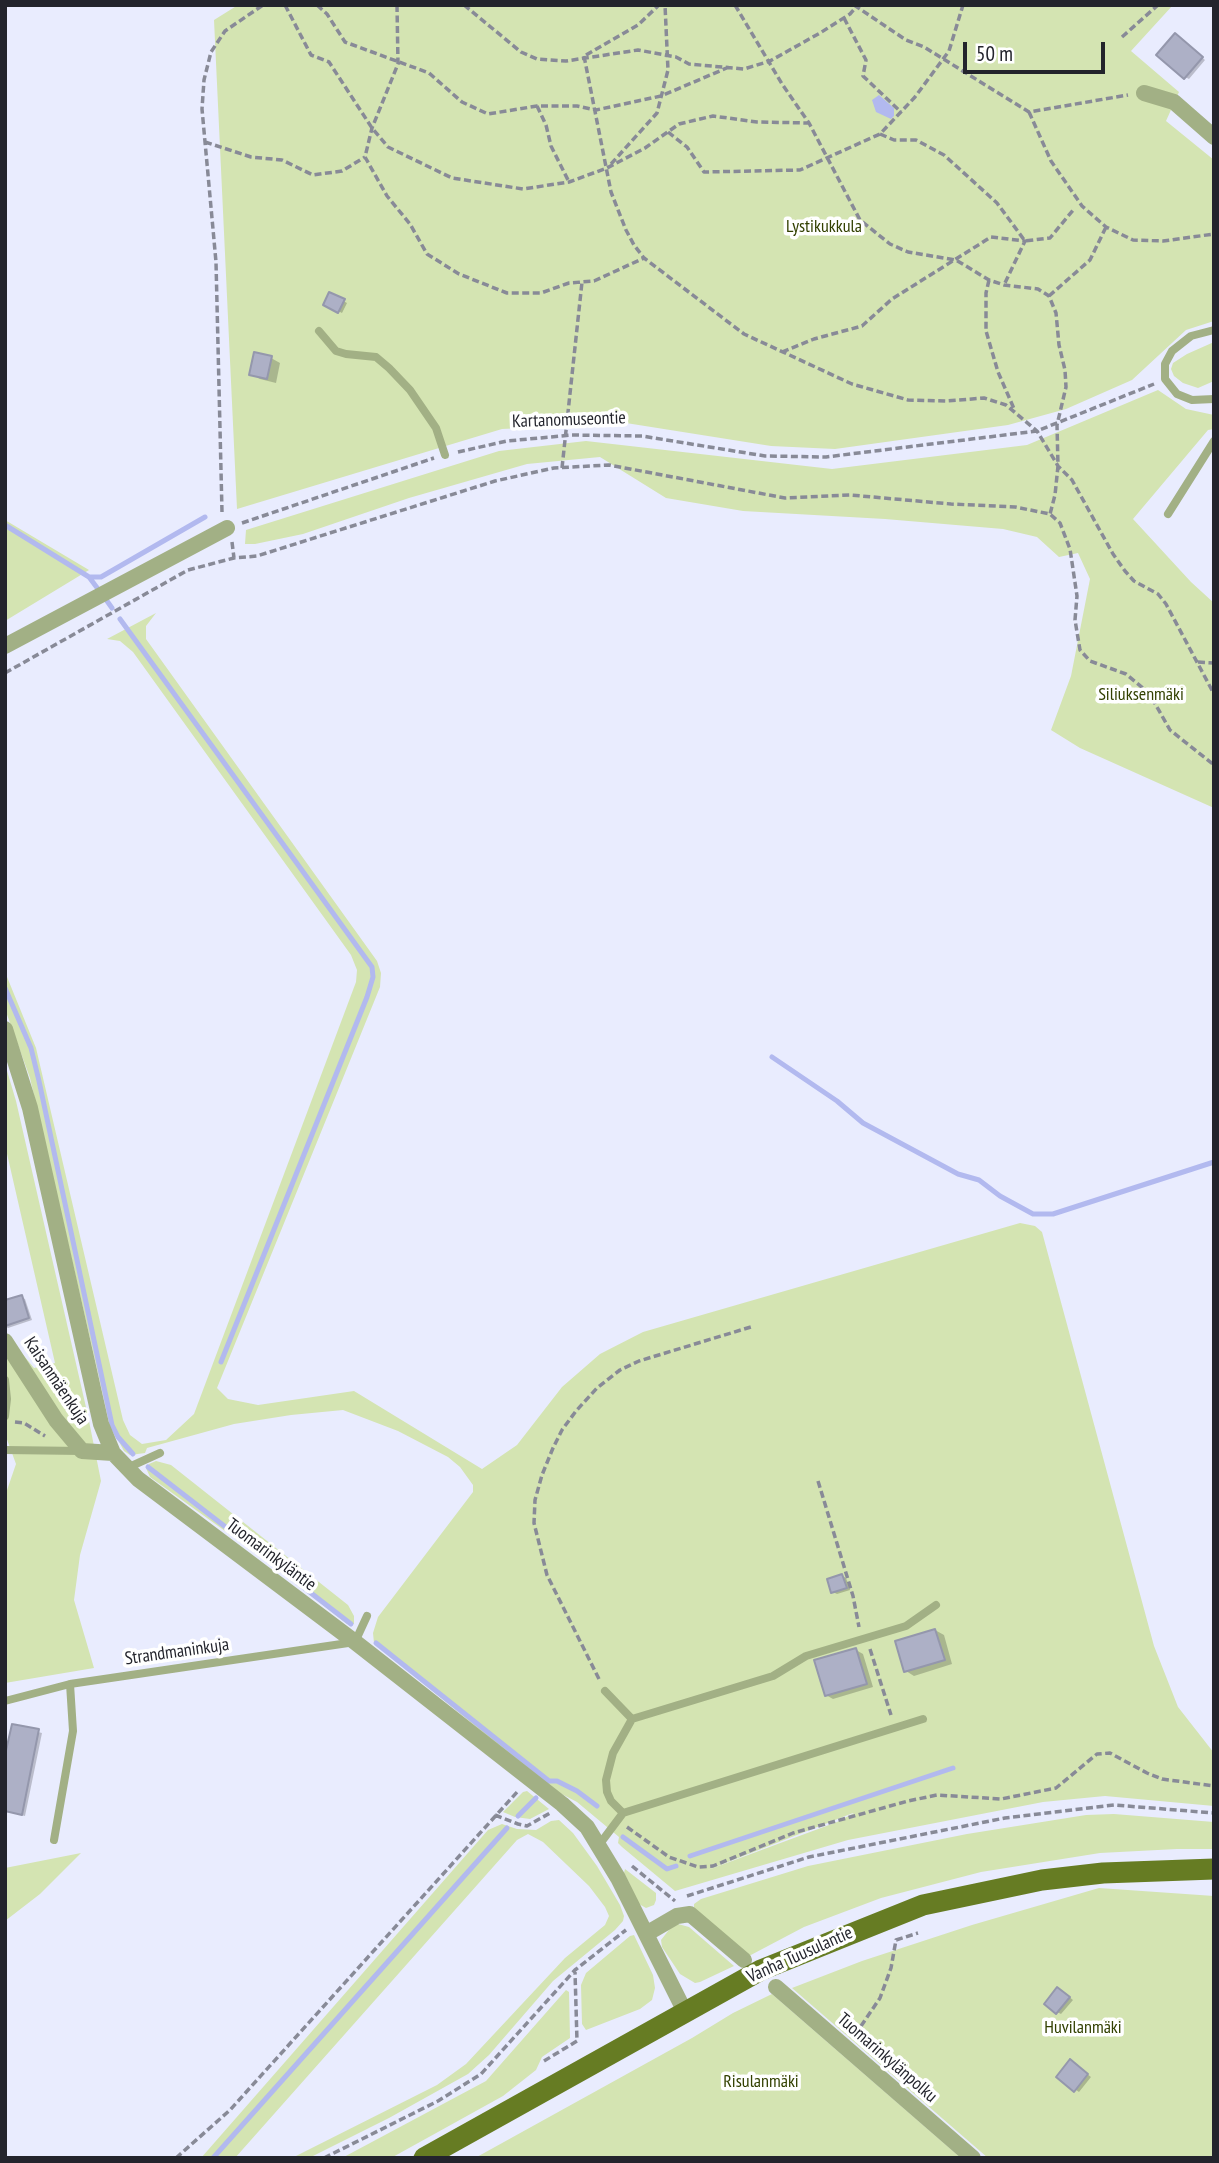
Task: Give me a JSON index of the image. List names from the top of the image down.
{
  "streets": {
    "main road": ["Vanha Tuusulantie"],
    "street": ["Kaisanmäenkuja", "Tuomarinkyläntie", "Tuomarinkylänpolku"],
    "lane": ["Strandmaninkuja"],
    "path": ["Kartanomuseontie"]
  },
  "crossings": [
    ["Kaisanmäenkuja", "Tuomarinkyläntie"],
    ["Tuomarinkyläntie", "Strandmaninkuja"],
    ["Tuomarinkyläntie", "Vanha Tuusulantie"]
  ],
  "parks": [
    "Lystikukkula",
    "Siliuksenmäki",
    "Huvilanmäki",
    "Risulanmäki"
  ],
  "scale_bar": "50 m"
}
